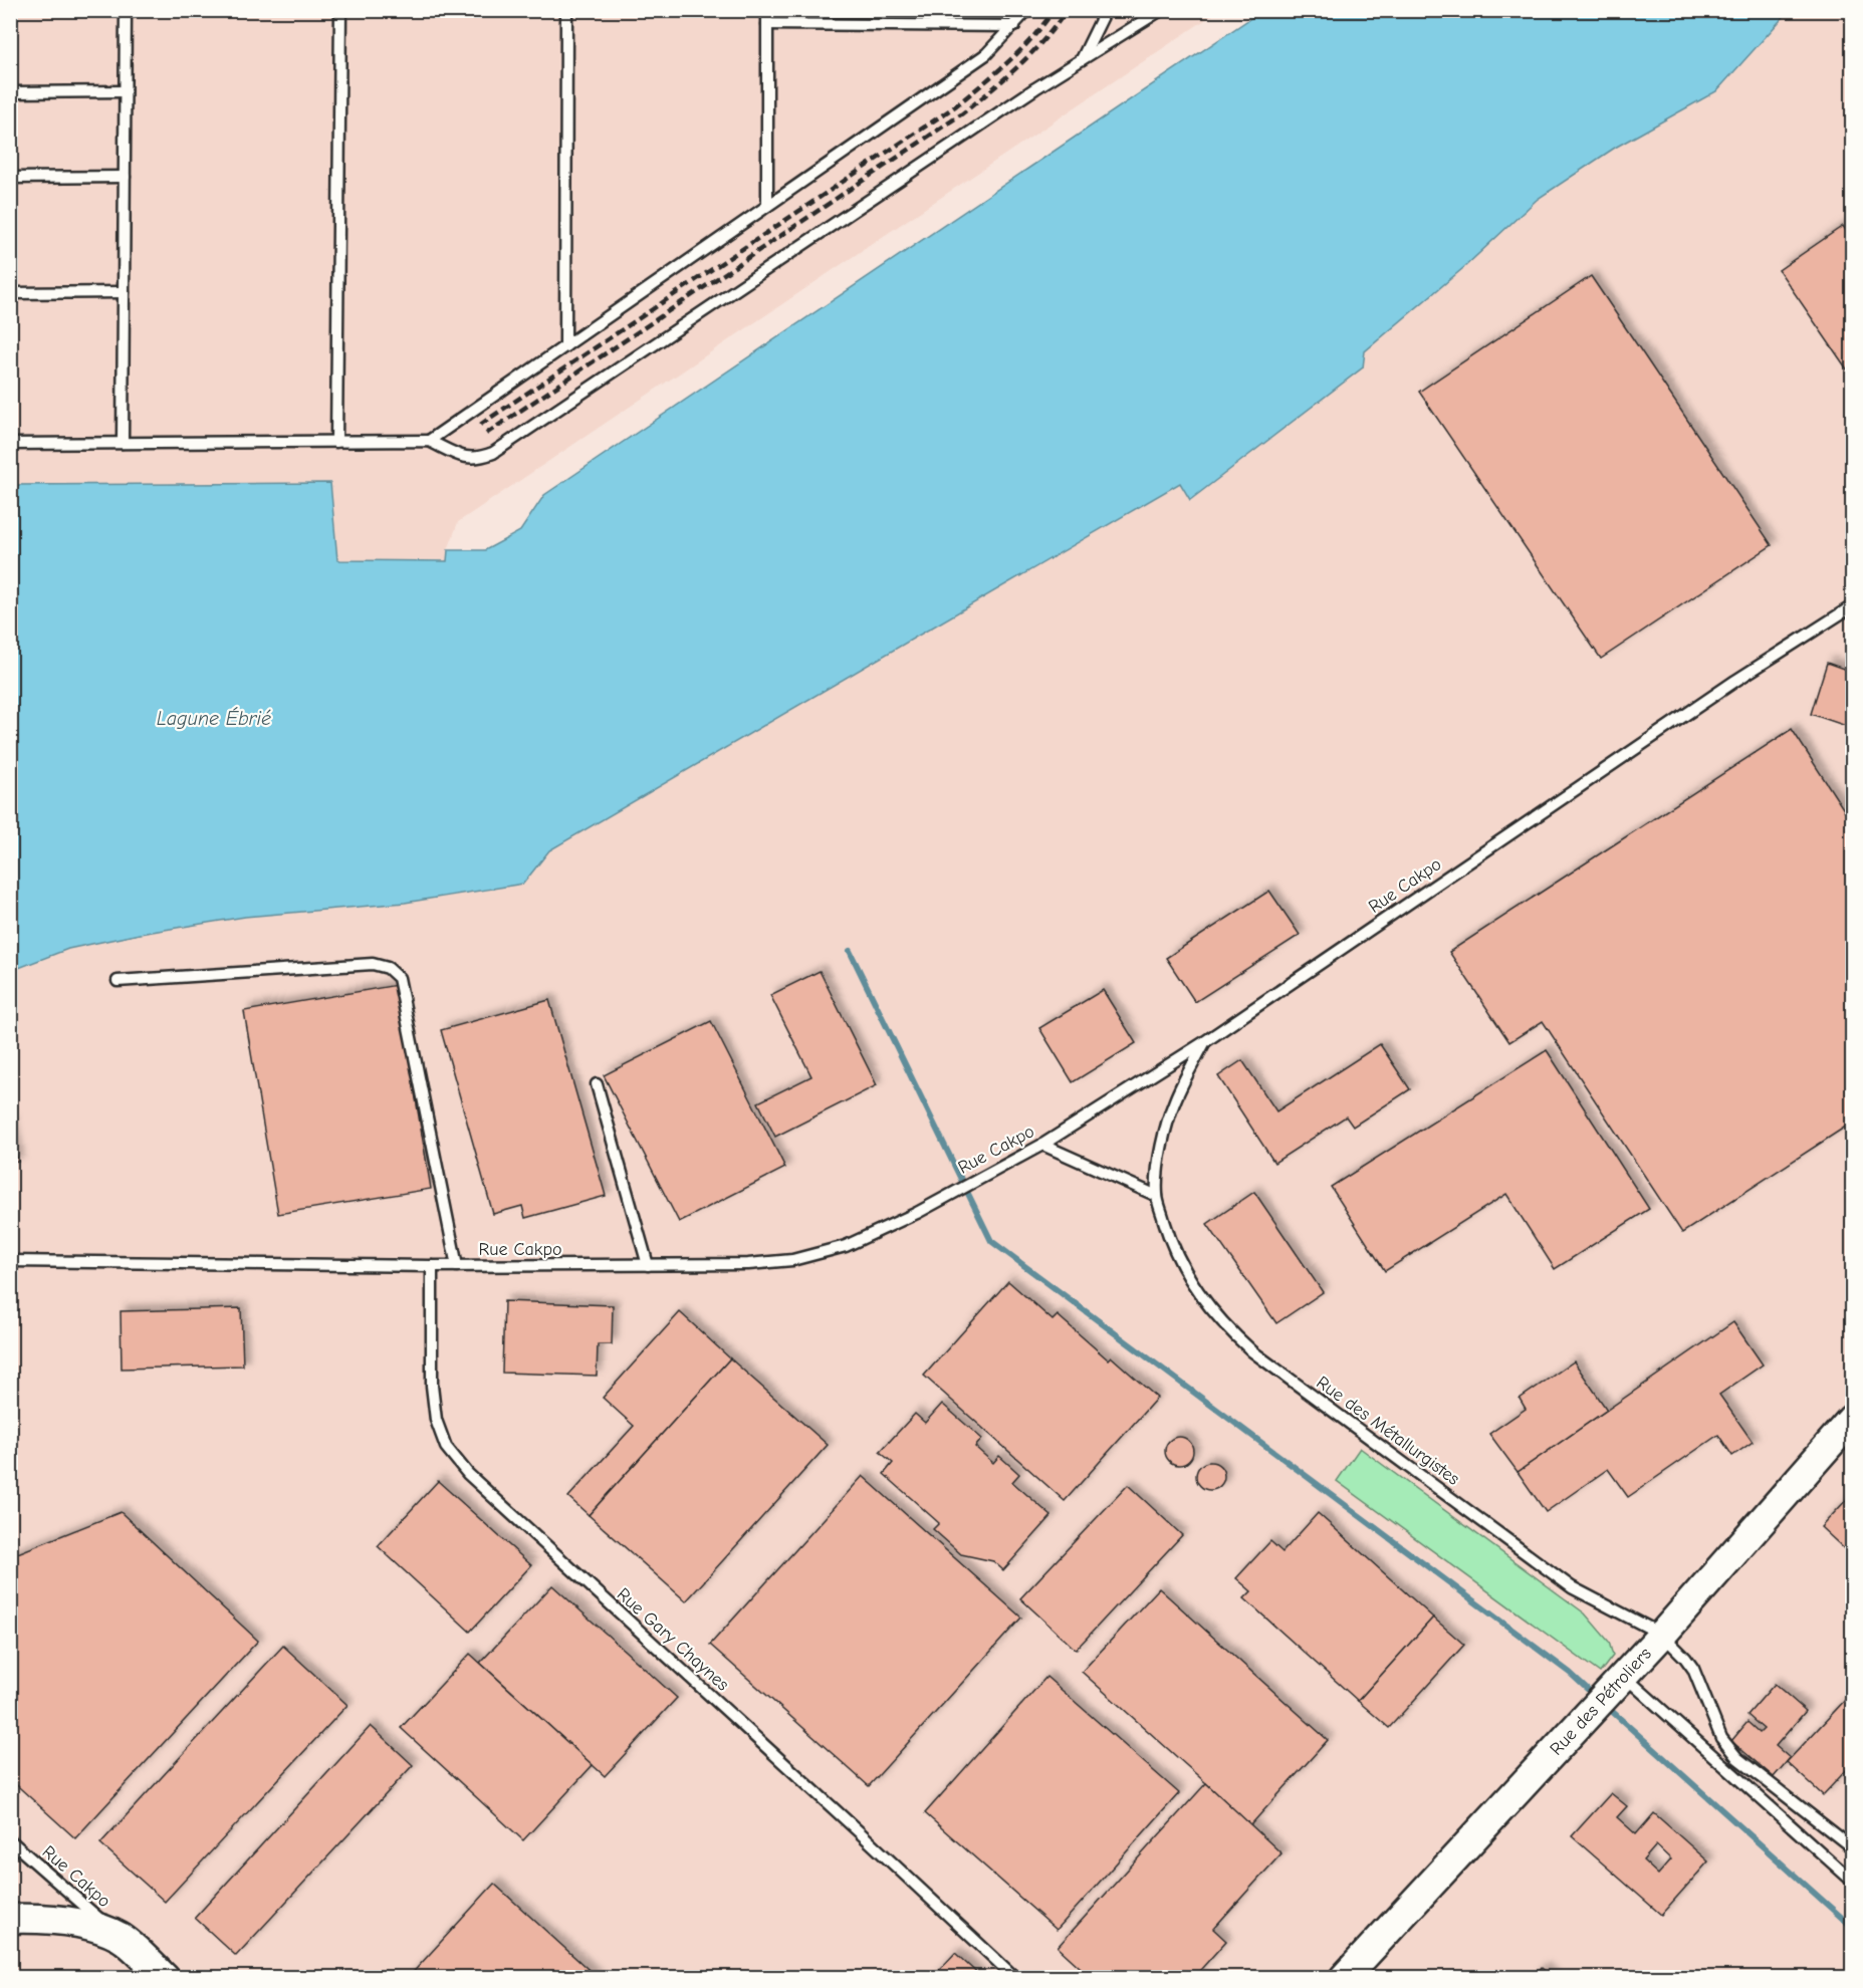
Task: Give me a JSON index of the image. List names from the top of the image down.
{
  "streets": {
    "street": ["Rue des Pétroliers"],
    "lane": ["Rue Cakpo", "Rue des Métallurgistes", "Rue Gary Chaynes"]
  },
  "crossings": [
    ["Rue Cakpo", "Rue des Métallurgistes"],
    ["Rue Cakpo", "Rue Gary Chaynes"],
    ["Rue des Métallurgistes", "Rue des Pétroliers"]
  ],
  "water": ["Lagune Ébrié"]
}
